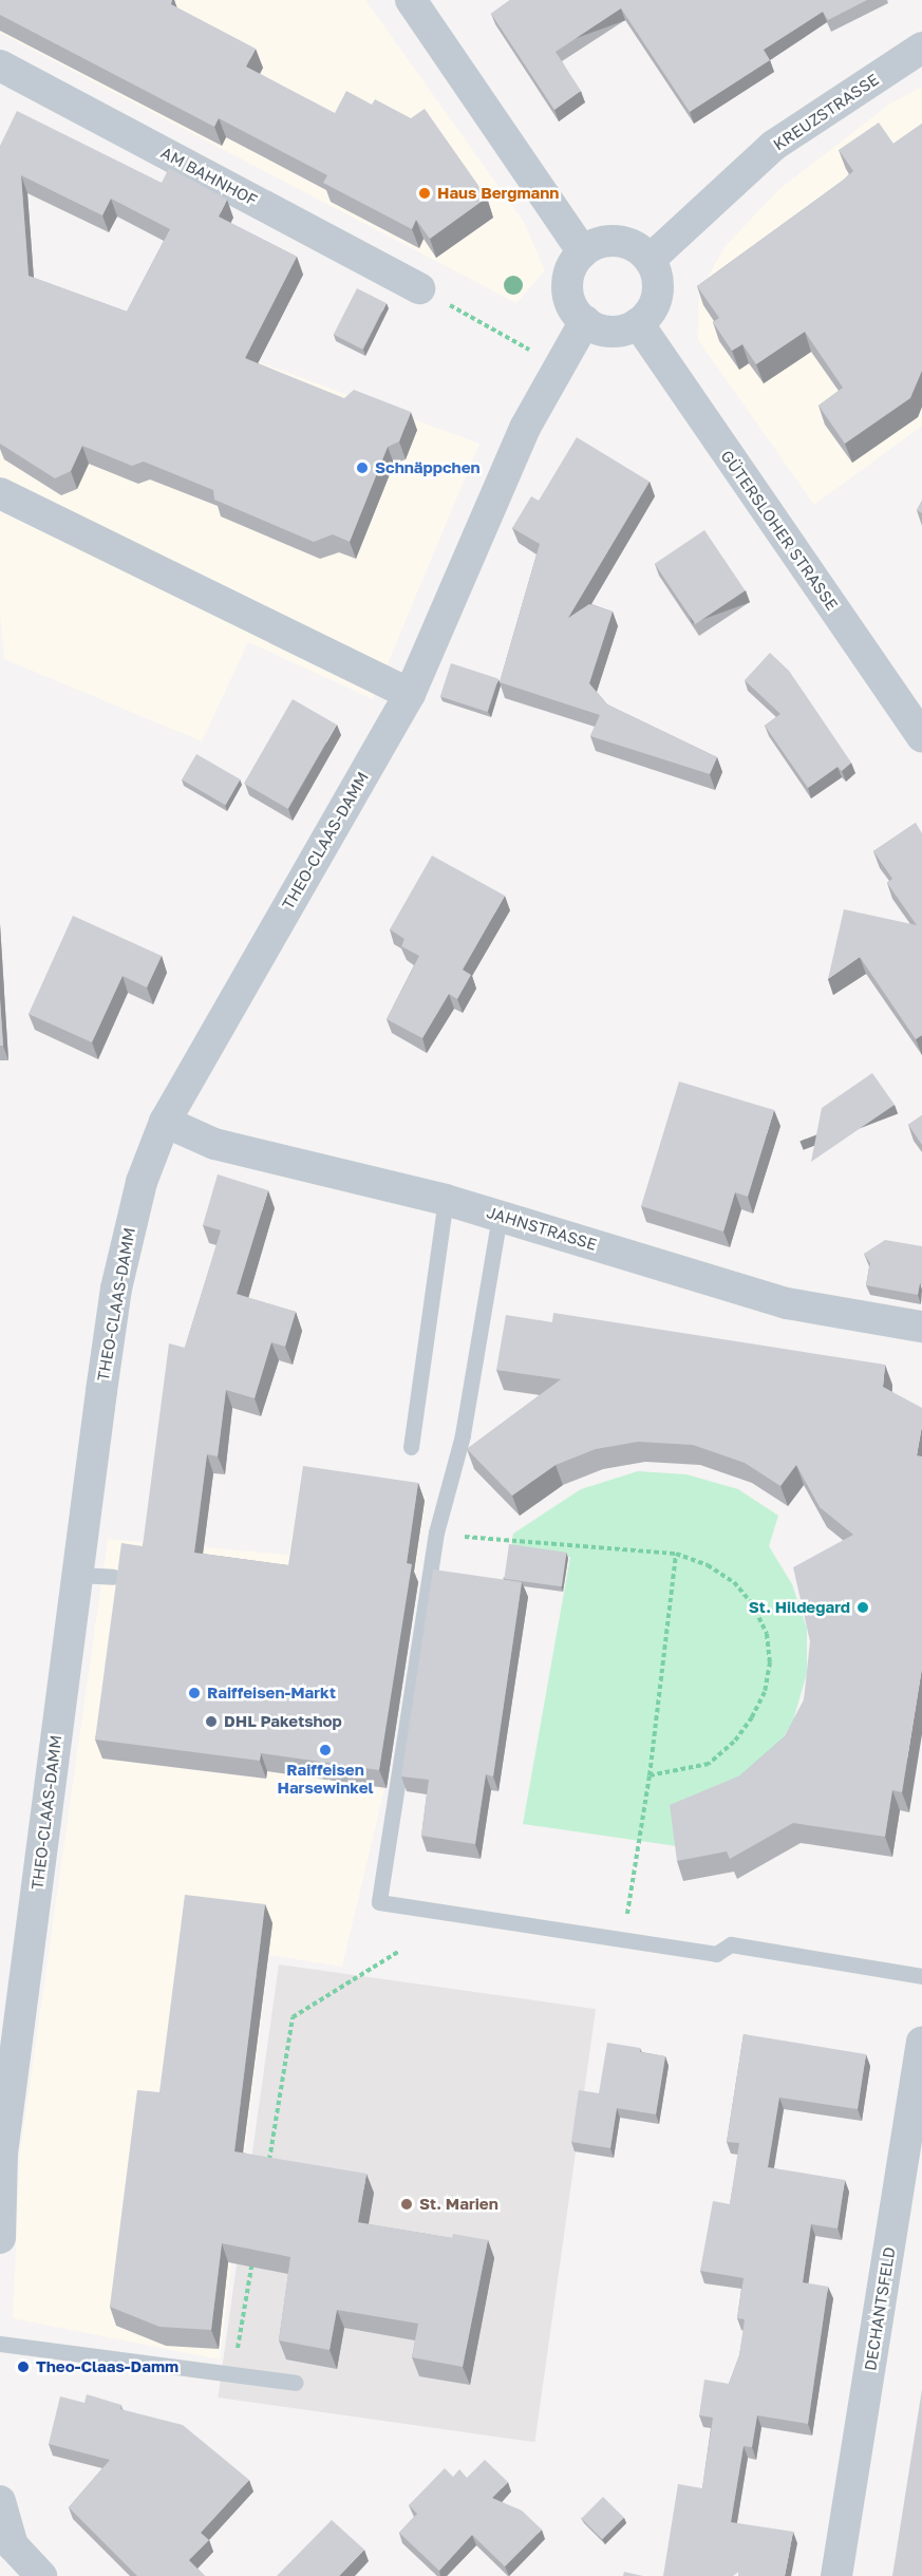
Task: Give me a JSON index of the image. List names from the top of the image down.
{
  "streets": {
    "street": [
      "KREUZSTRASSE",
      "AM BAHNHOF",
      "GÜTERSLOHER STRASSE",
      "THEO-CLAAS-DAMM",
      "JAHNSTRASSE",
      "DECHANTSFELD"
    ]
  },
  "crossings": [
    ["KREUZSTRASSE", "GÜTERSLOHER STRASSE"],
    ["KREUZSTRASSE", "THEO-CLAAS-DAMM"],
    ["GÜTERSLOHER STRASSE", "THEO-CLAAS-DAMM"],
    ["THEO-CLAAS-DAMM", "JAHNSTRASSE"]
  ],
  "places": [
    "Haus Bergmann",
    "Schnäppchen",
    "St. Hildegard",
    "Raiffeisen-Markt",
    "DHL Paketshop",
    "Raiffeisen Harsewinkel",
    "St. Marien",
    "Theo-Claas-Damm"
  ]
}
